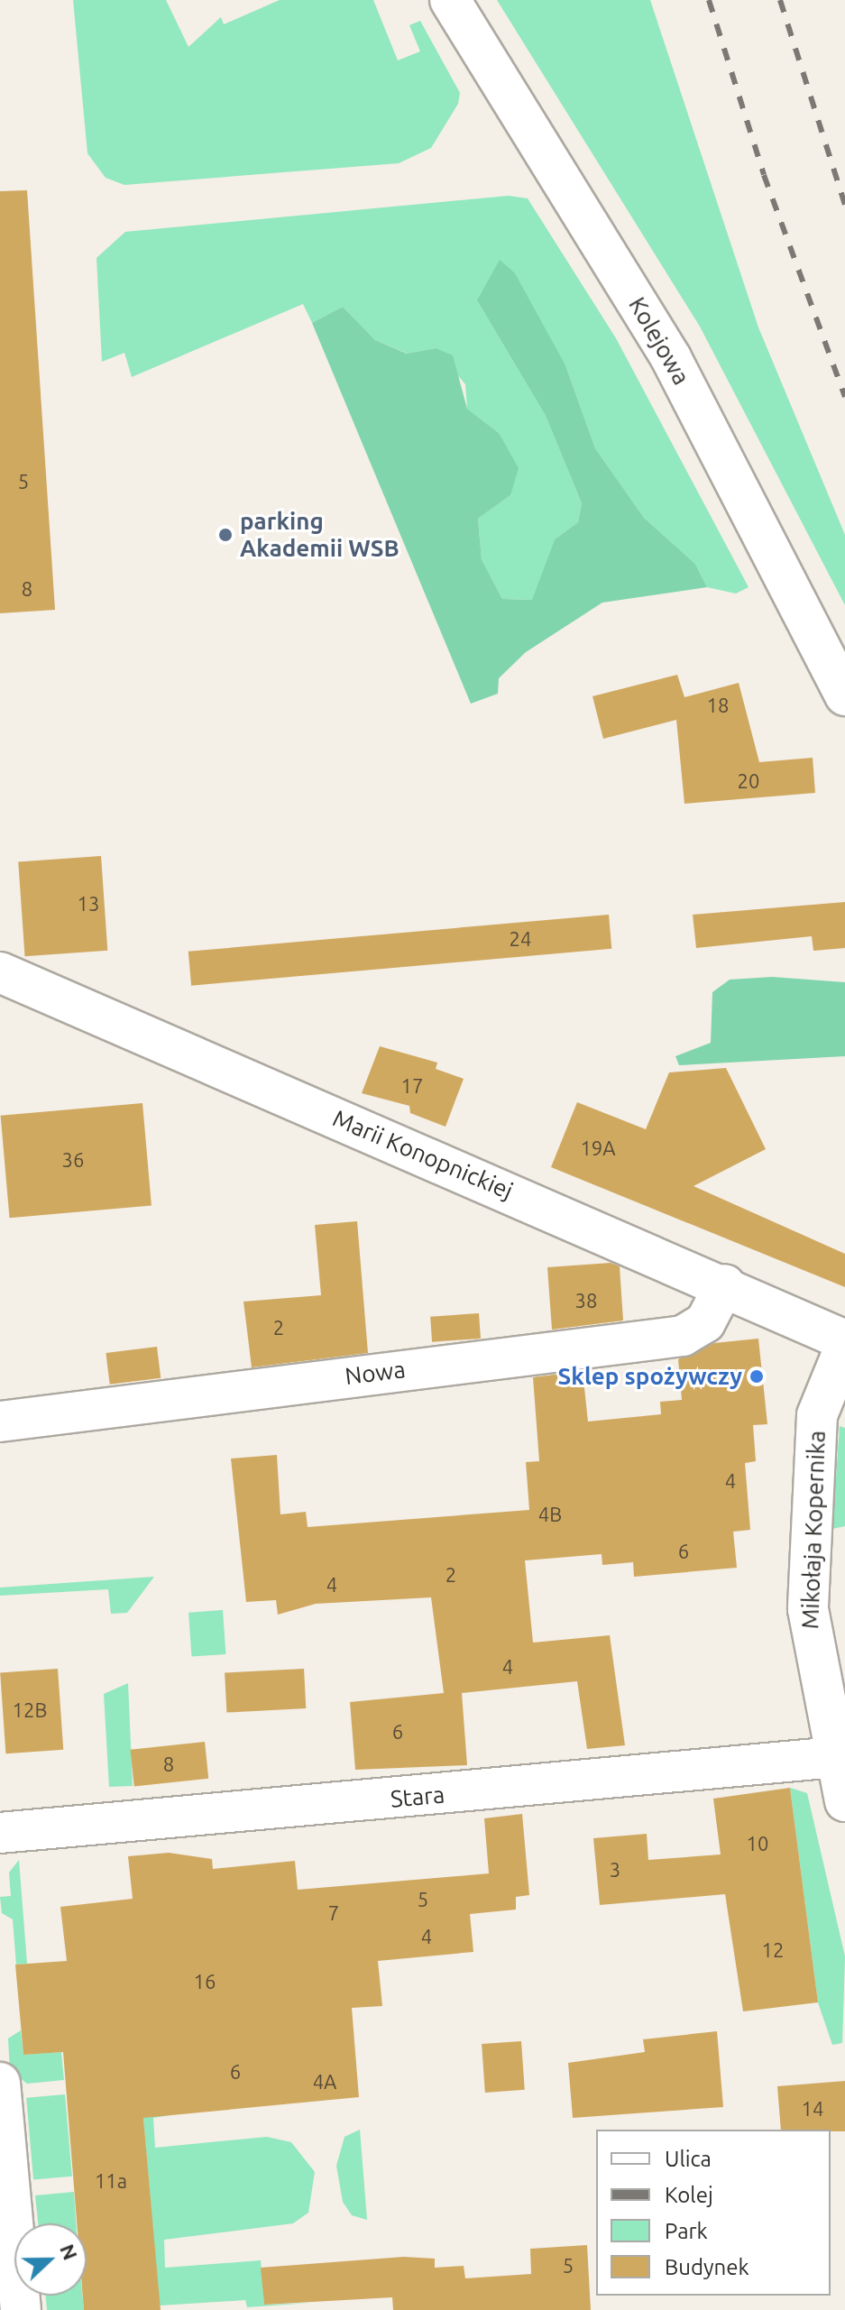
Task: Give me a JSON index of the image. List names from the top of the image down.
{
  "streets": {
    "street": [
      "Kolejowa",
      "Marii Konopnickiej",
      "Nowa",
      "Mikołaja Kopernika",
      "Stara"
    ]
  },
  "crossings": [
    ["Marii Konopnickiej", "Nowa"],
    ["Mikołaja Kopernika", "Stara"]
  ],
  "places": ["parking Akademii WSB", "Sklep spożywczy"],
  "house_numbers": [
    "5",
    "8",
    "18",
    "20",
    "13",
    "24",
    "17",
    "19A",
    "36",
    "38",
    "2",
    "4",
    "4B",
    "6",
    "2",
    "4",
    "4",
    "12B",
    "6",
    "8",
    "10",
    "3",
    "5",
    "7",
    "4",
    "12",
    "16",
    "6",
    "4A",
    "14",
    "11a",
    "5"
  ],
  "legend": [
    "Ulica",
    "Kolej",
    "Park",
    "Budynek"
  ],
  "north": "right"
}
